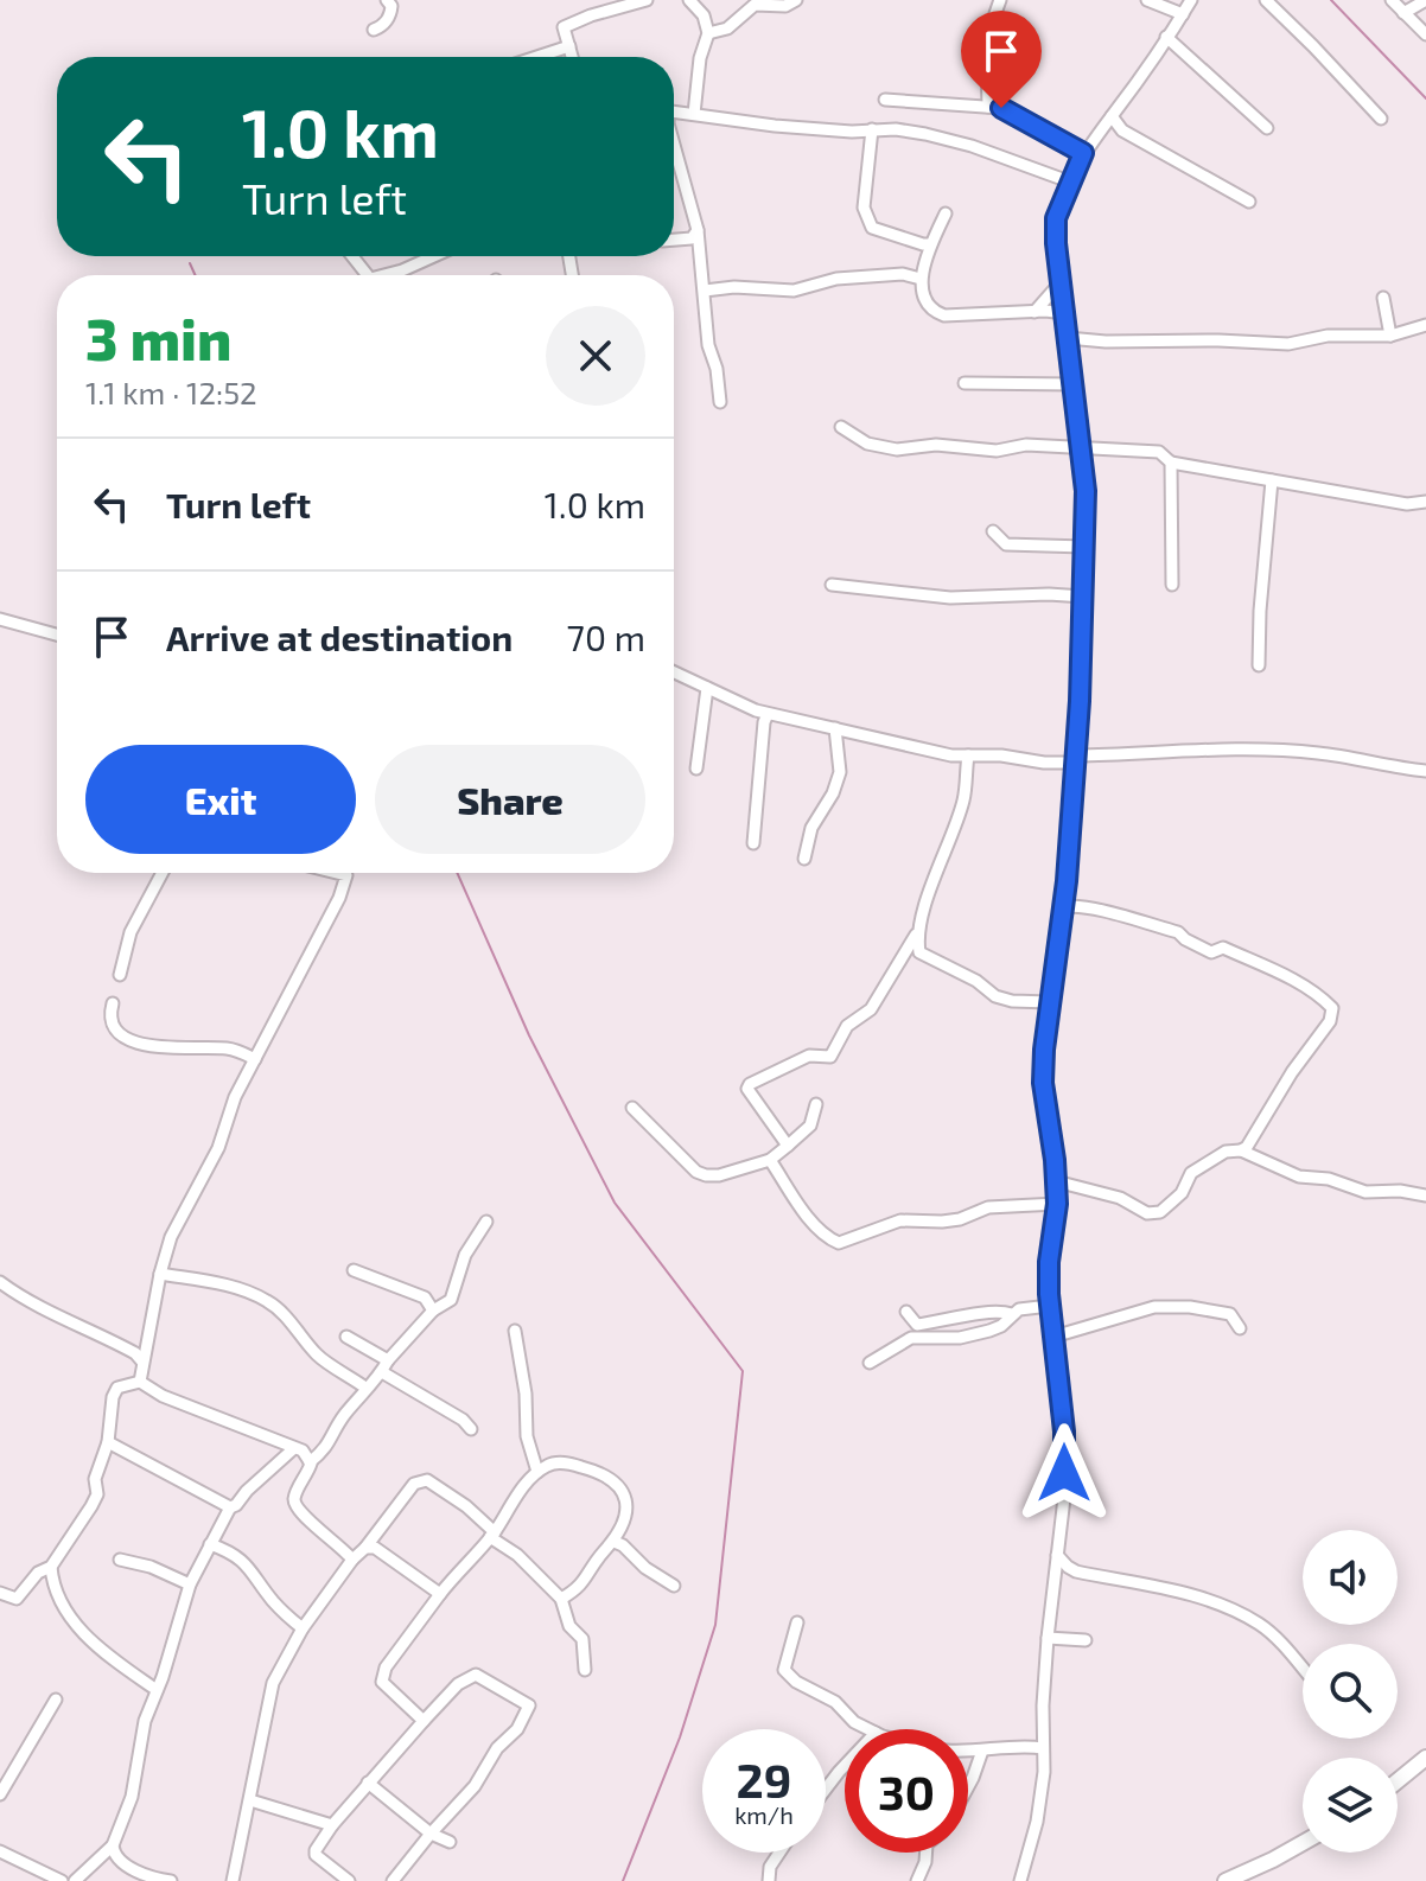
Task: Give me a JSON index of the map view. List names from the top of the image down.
{
  "page": {
    "turn": ["1.0 km", "Turn left"],
    "heading": ["3 min", "1.1 km · 12:52"],
    "list": [
      {
        "name": "Turn left",
        "value": "1.0 km"
      },
      {
        "name": "Arrive at destination",
        "value": "70 m"
      }
    ],
    "buttons": ["Exit", "Share"],
    "speed": "29 km/h",
    "limit": "30"
  }
}
